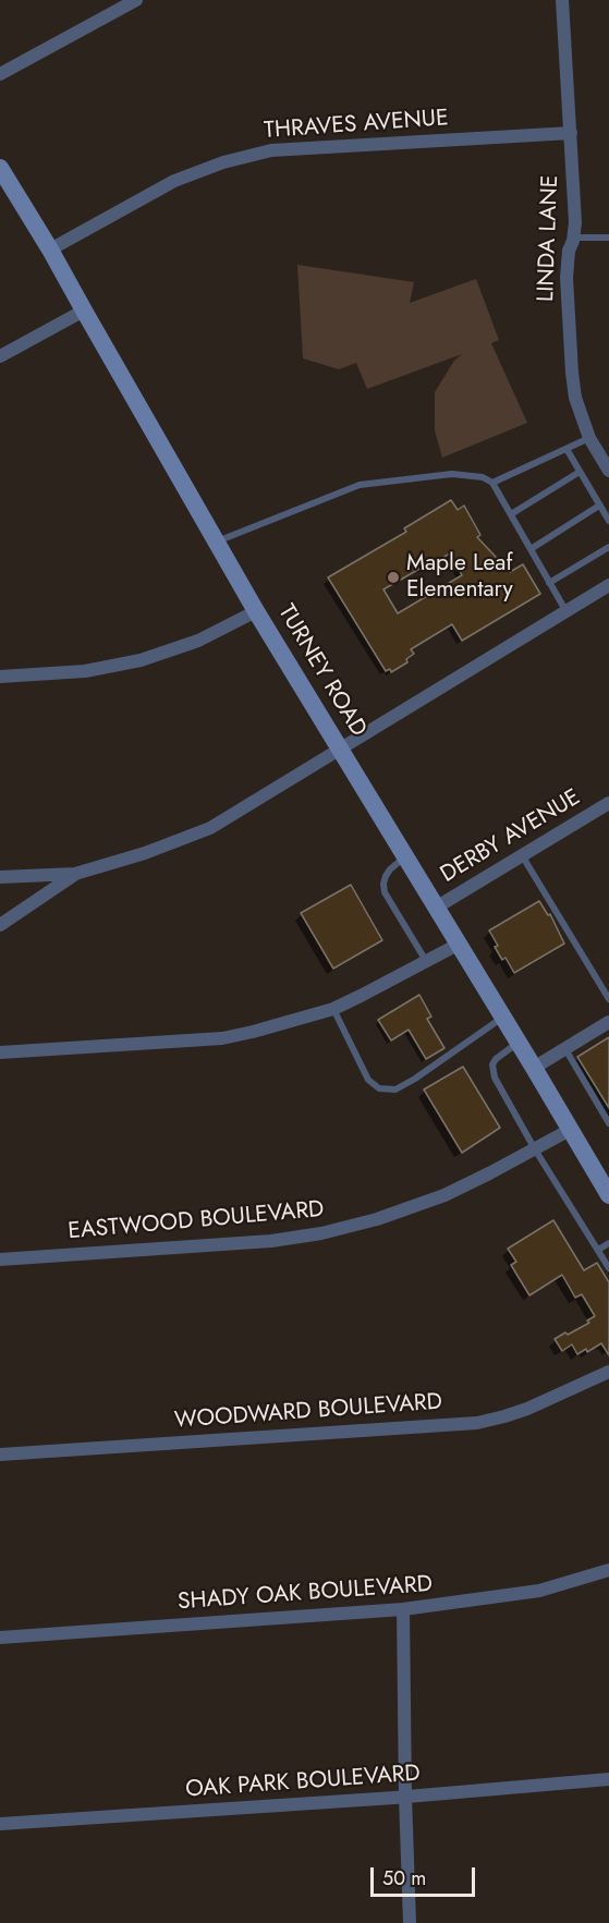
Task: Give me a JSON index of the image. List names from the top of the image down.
{
  "streets": {
    "main road": ["TURNEY ROAD"],
    "street": [
      "THRAVES AVENUE",
      "LINDA LANE",
      "DERBY AVENUE",
      "EASTWOOD BOULEVARD",
      "WOODWARD BOULEVARD",
      "SHADY OAK BOULEVARD",
      "OAK PARK BOULEVARD"
    ]
  },
  "crossings": [
    ["THRAVES AVENUE", "LINDA LANE"],
    ["THRAVES AVENUE", "TURNEY ROAD"],
    ["TURNEY ROAD", "DERBY AVENUE"],
    ["TURNEY ROAD", "EASTWOOD BOULEVARD"]
  ],
  "places": ["Maple Leaf Elementary"],
  "scale_bar": "50 m"
}
